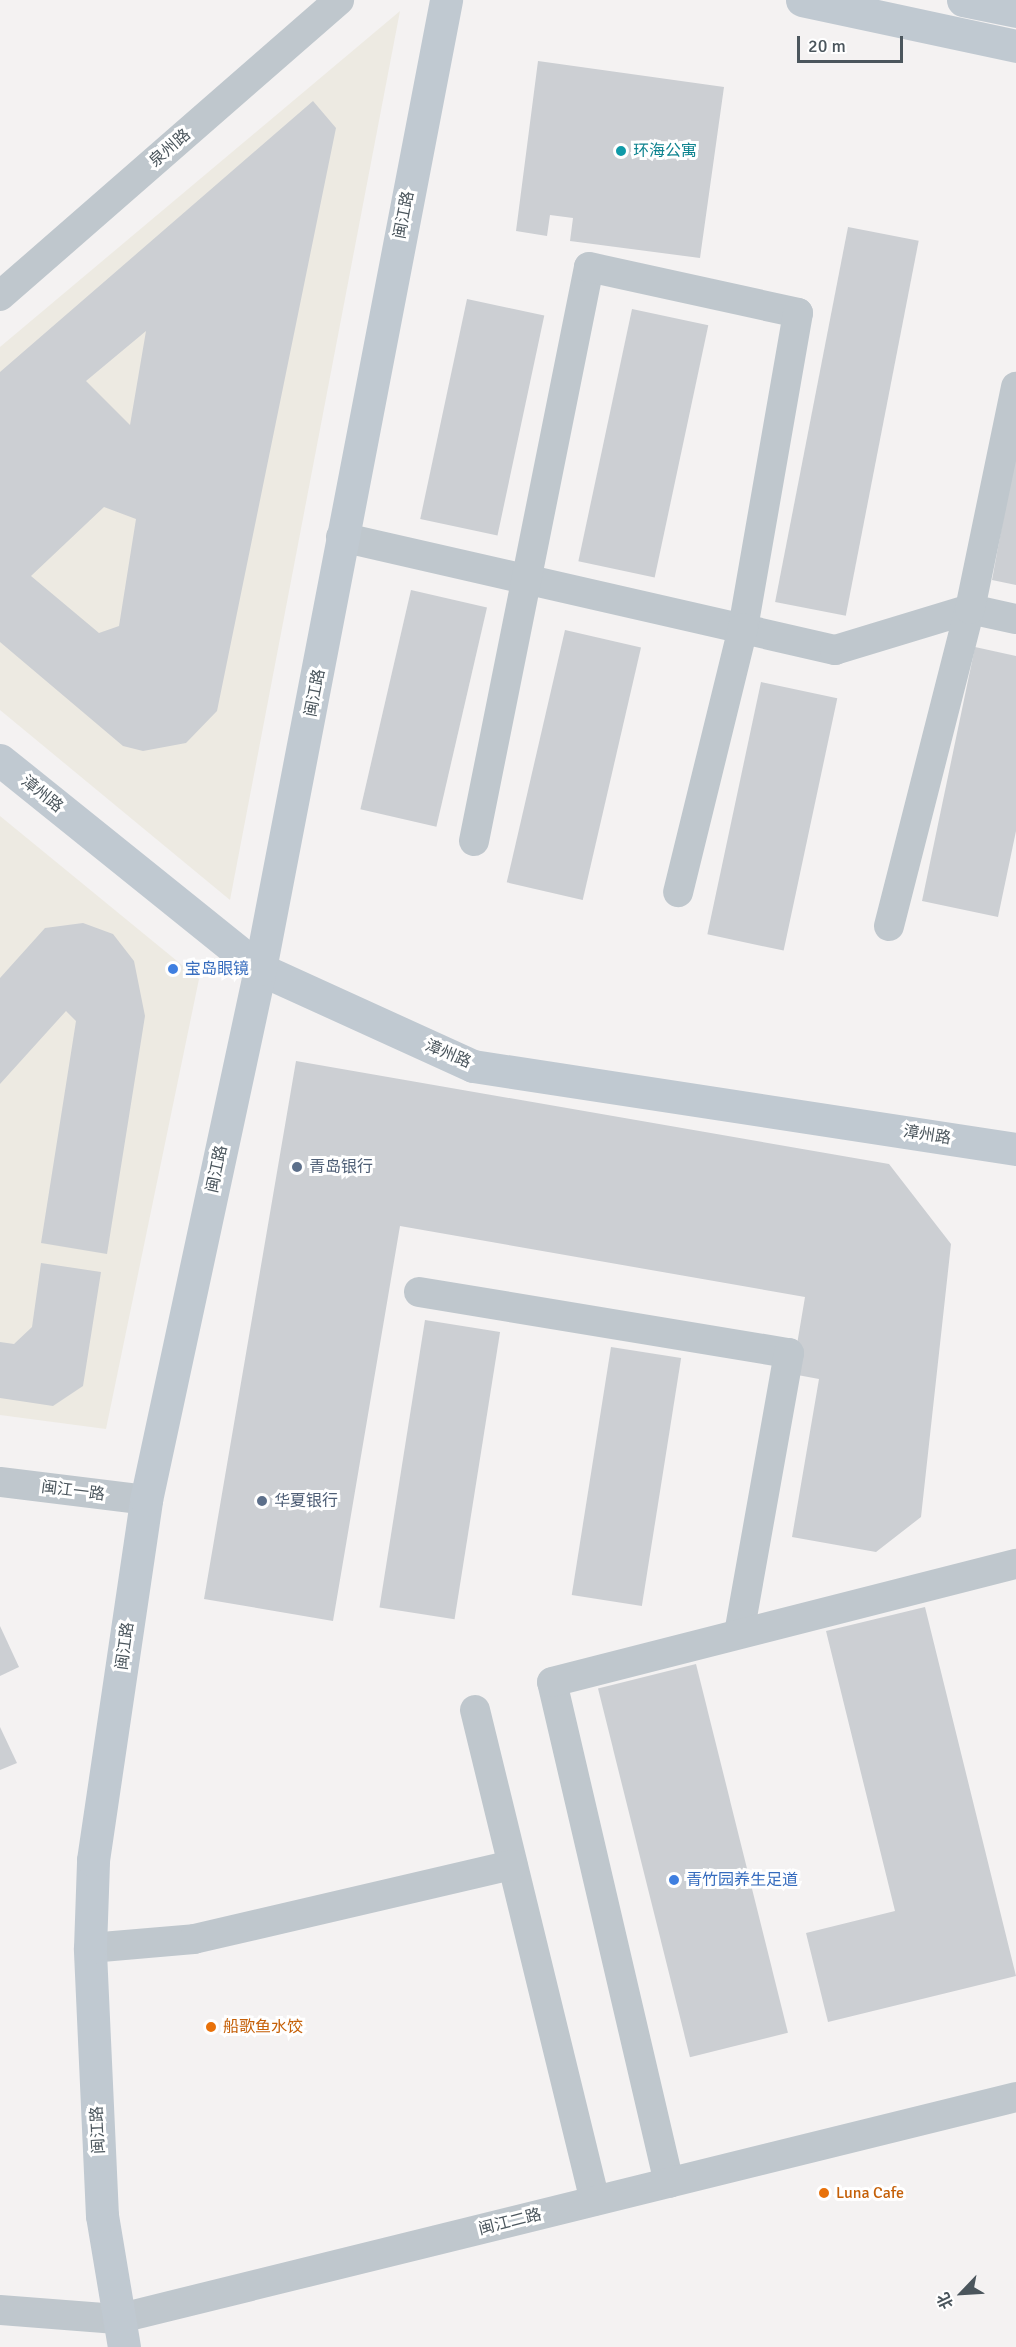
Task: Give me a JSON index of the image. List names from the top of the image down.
{
  "streets": {
    "street": [
      "泉州路",
      "闽江路",
      "漳州路",
      "闽江一路",
      "闽江二路"
    ]
  },
  "crossings": [
    ["闽江路", "漳州路"],
    ["闽江路", "闽江一路"],
    ["闽江路", "闽江二路"]
  ],
  "places": [
    "环海公寓",
    "宝岛眼镜",
    "青岛银行",
    "华夏银行",
    "青竹园养生足道",
    "船歌鱼水饺",
    "Luna Cafe"
  ],
  "scale_bar": "20 m",
  "north": "bottom left"
}
